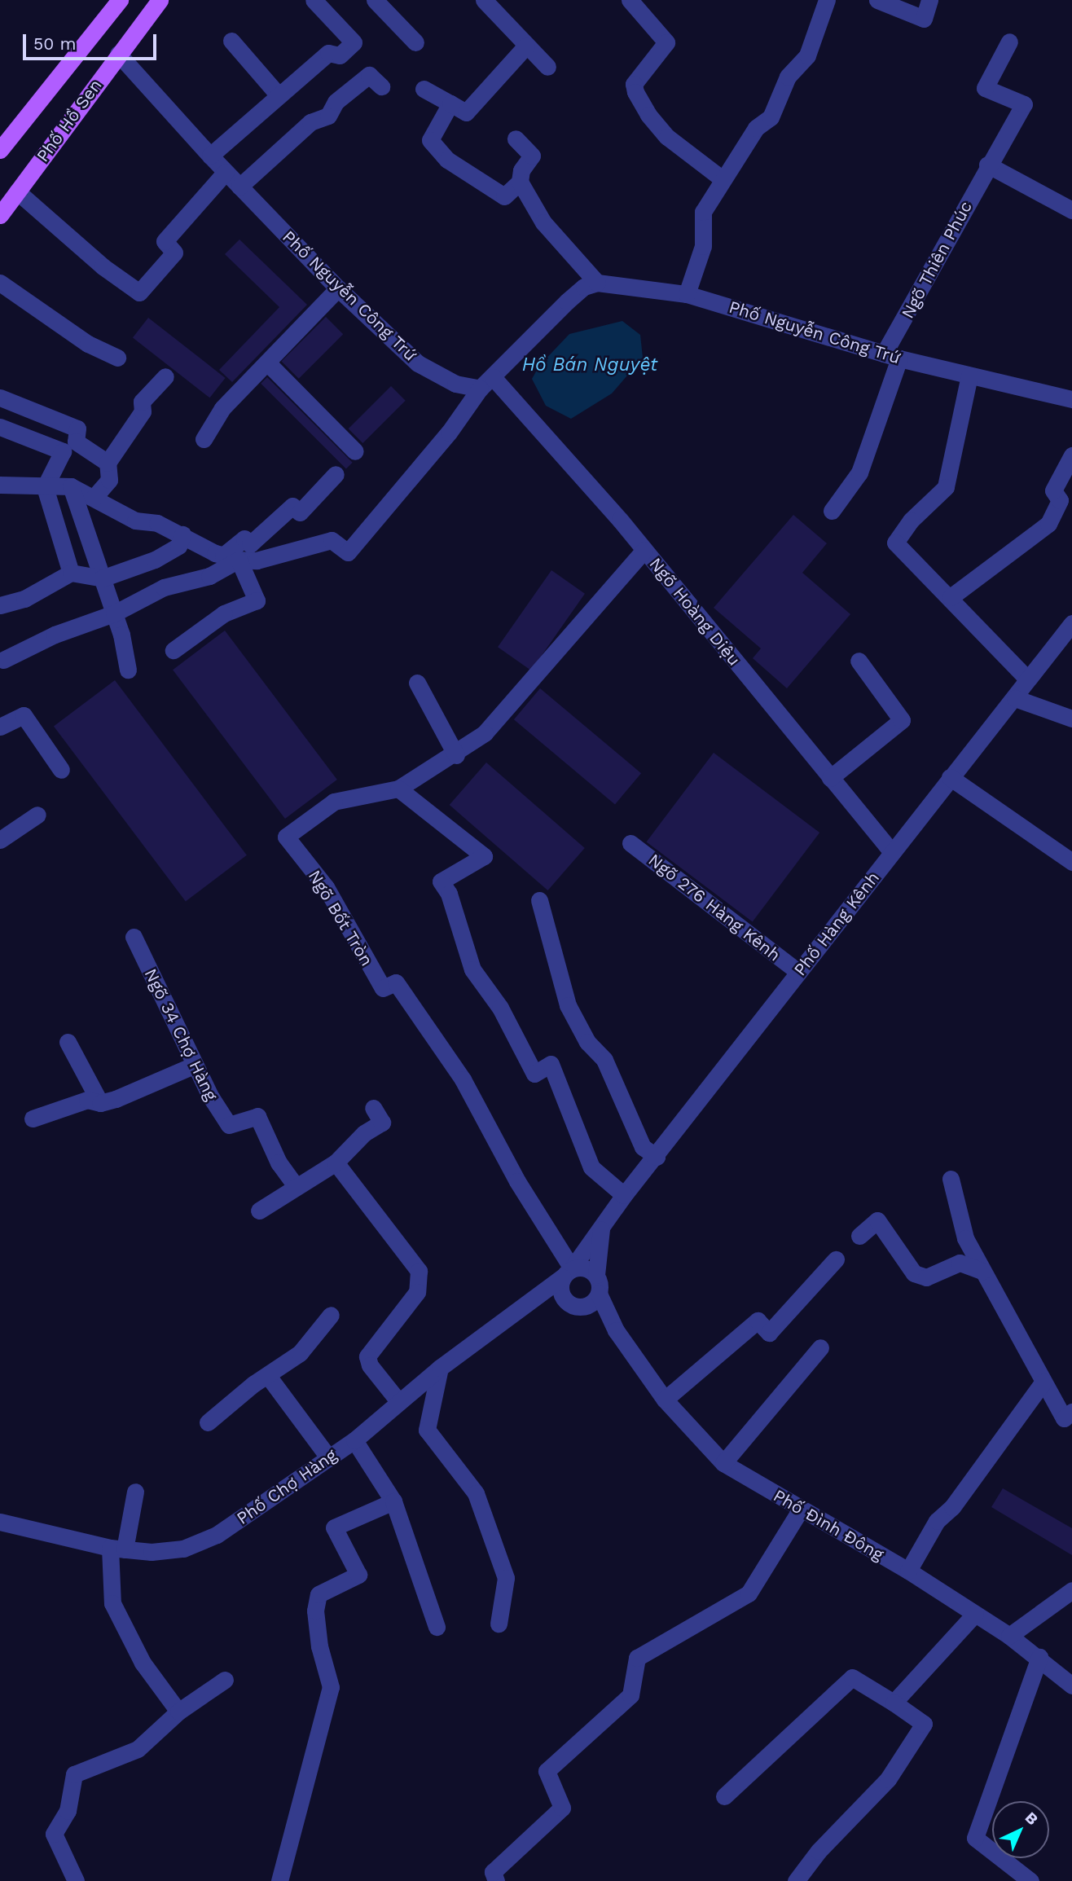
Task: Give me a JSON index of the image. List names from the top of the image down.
{
  "streets": {
    "main road": ["Phố Hồ Sen"],
    "street": [
      "Ngõ Thiên Phúc",
      "Phố Nguyễn Công Trứ",
      "Ngõ Hoàng Diệu",
      "Ngõ 276 Hàng Kênh",
      "Ngõ Bốt Tròn",
      "Phố Hàng Kênh",
      "Ngõ 34 Chợ Hàng",
      "Phố Chợ Hàng",
      "Phố Đình Đông"
    ]
  },
  "crossings": [
    ["Phố Hồ Sen", "Phố Nguyễn Công Trứ"],
    ["Ngõ Thiên Phúc", "Phố Nguyễn Công Trứ"],
    ["Phố Nguyễn Công Trứ", "Ngõ Hoàng Diệu"],
    ["Ngõ Hoàng Diệu", "Ngõ Bốt Tròn"],
    ["Ngõ Hoàng Diệu", "Phố Hàng Kênh"],
    ["Ngõ 276 Hàng Kênh", "Phố Hàng Kênh"],
    ["Ngõ Bốt Tròn", "Phố Hàng Kênh"],
    ["Ngõ Bốt Tròn", "Phố Chợ Hàng"],
    ["Ngõ Bốt Tròn", "Phố Đình Đông"],
    ["Phố Hàng Kênh", "Phố Chợ Hàng"],
    ["Phố Hàng Kênh", "Phố Đình Đông"],
    ["Phố Chợ Hàng", "Phố Đình Đông"]
  ],
  "water": ["Hồ Bán Nguyệt"],
  "scale_bar": "50 m",
  "north": "top right"
}
